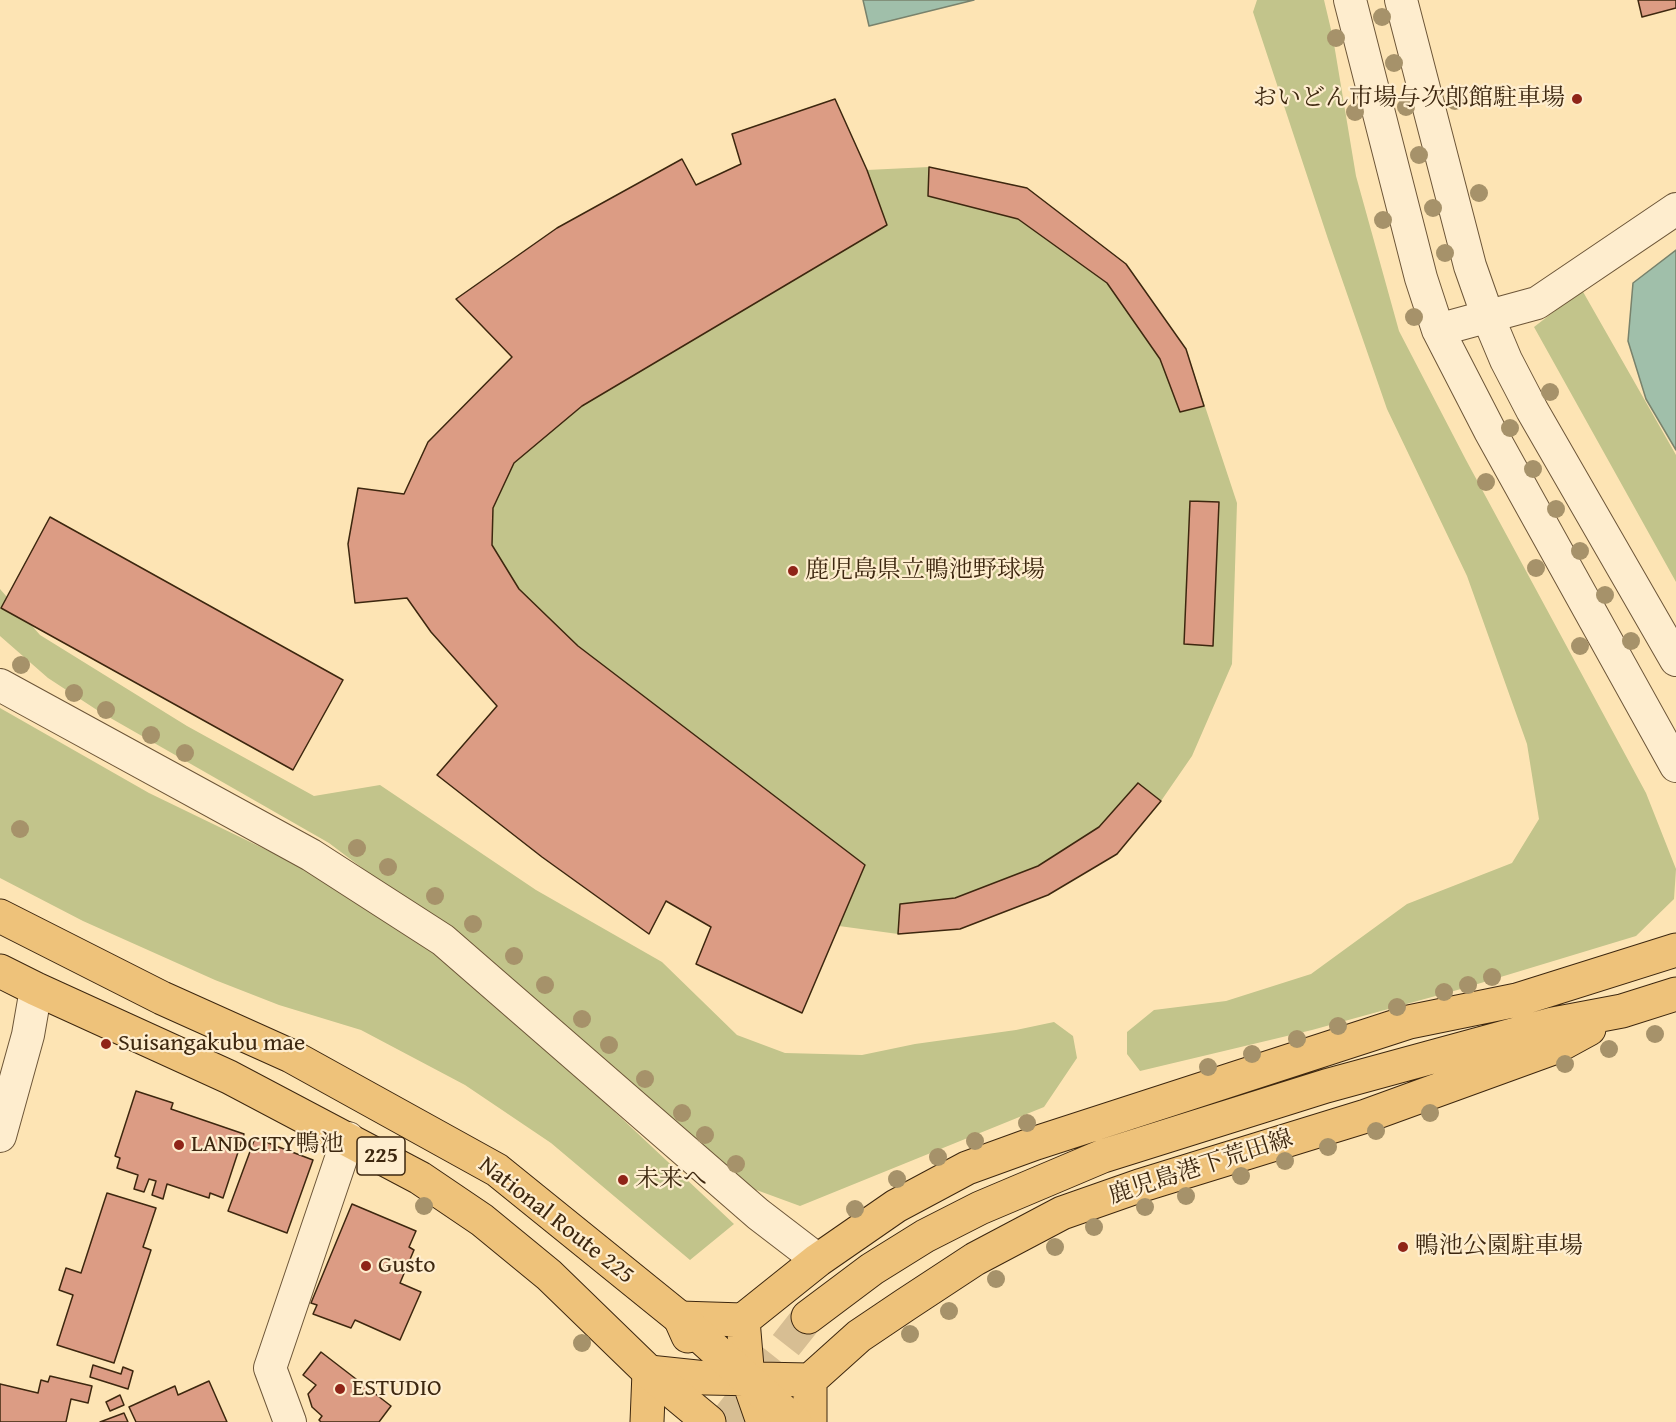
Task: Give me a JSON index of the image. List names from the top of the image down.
{
  "streets": {
    "main road": ["225", "鹿児島港下荒田線", "National Route 225"]
  },
  "places": [
    "おいどん市場与次郎館駐車場",
    "鹿児島県立鴨池野球場",
    "Suisangakubu mae",
    "LANDCITY鴨池",
    "未来へ",
    "鴨池公園駐車場",
    "Gusto",
    "ESTUDIO"
  ]
}
